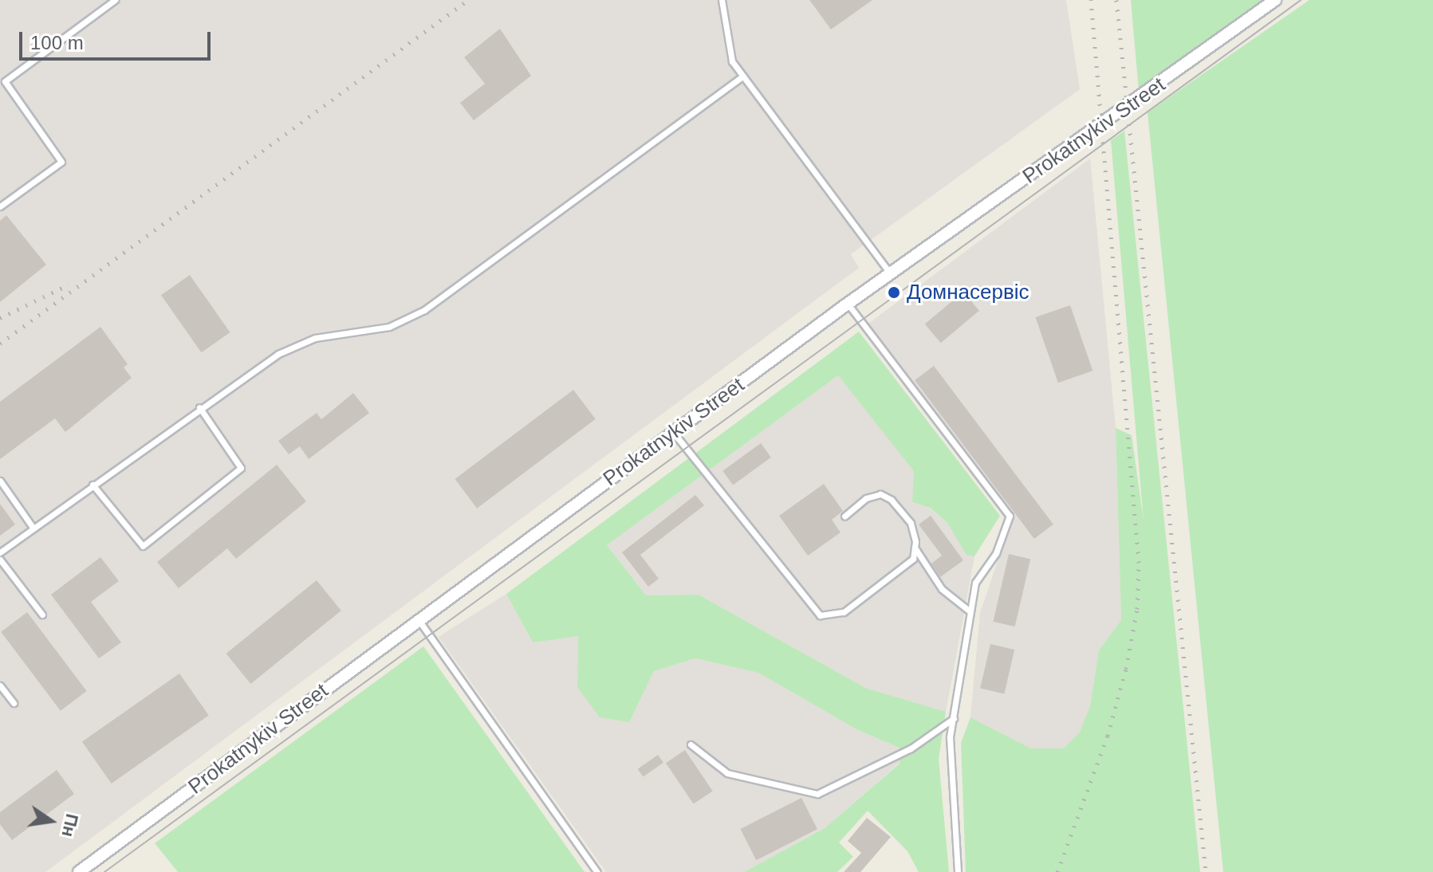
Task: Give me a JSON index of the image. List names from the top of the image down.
{
  "streets": {
    "street": ["Prokatnykiv Street"]
  },
  "places": ["Домнасервіс"],
  "scale_bar": "100 m",
  "north": "right"
}
